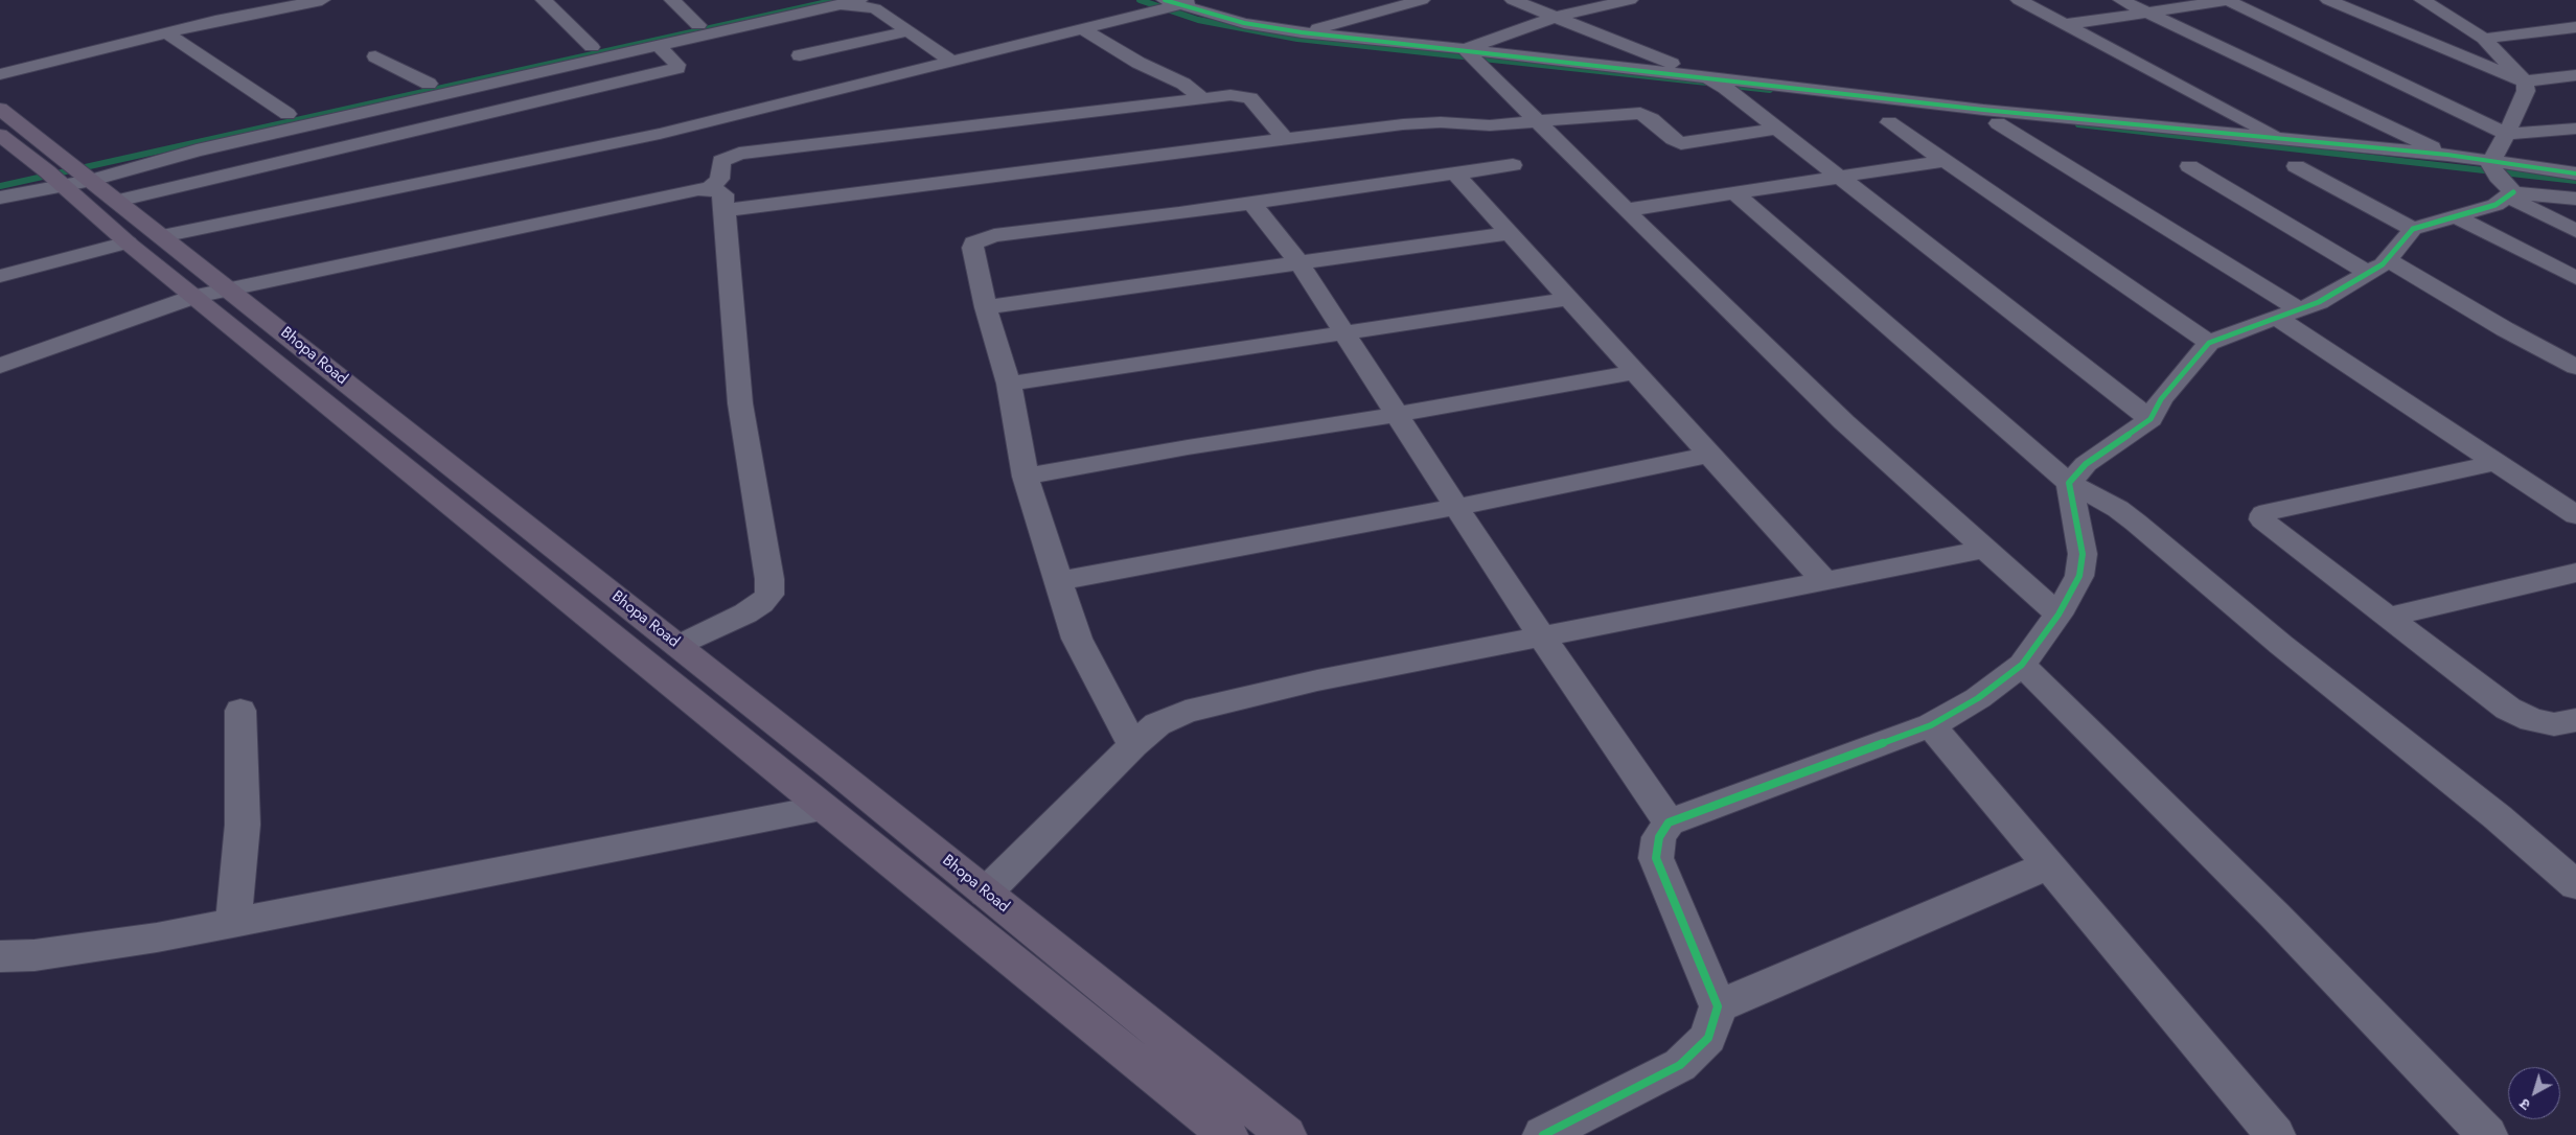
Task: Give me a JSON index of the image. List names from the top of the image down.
{
  "streets": {
    "main road": ["Bhopa Road"]
  },
  "north": "bottom left"
}
